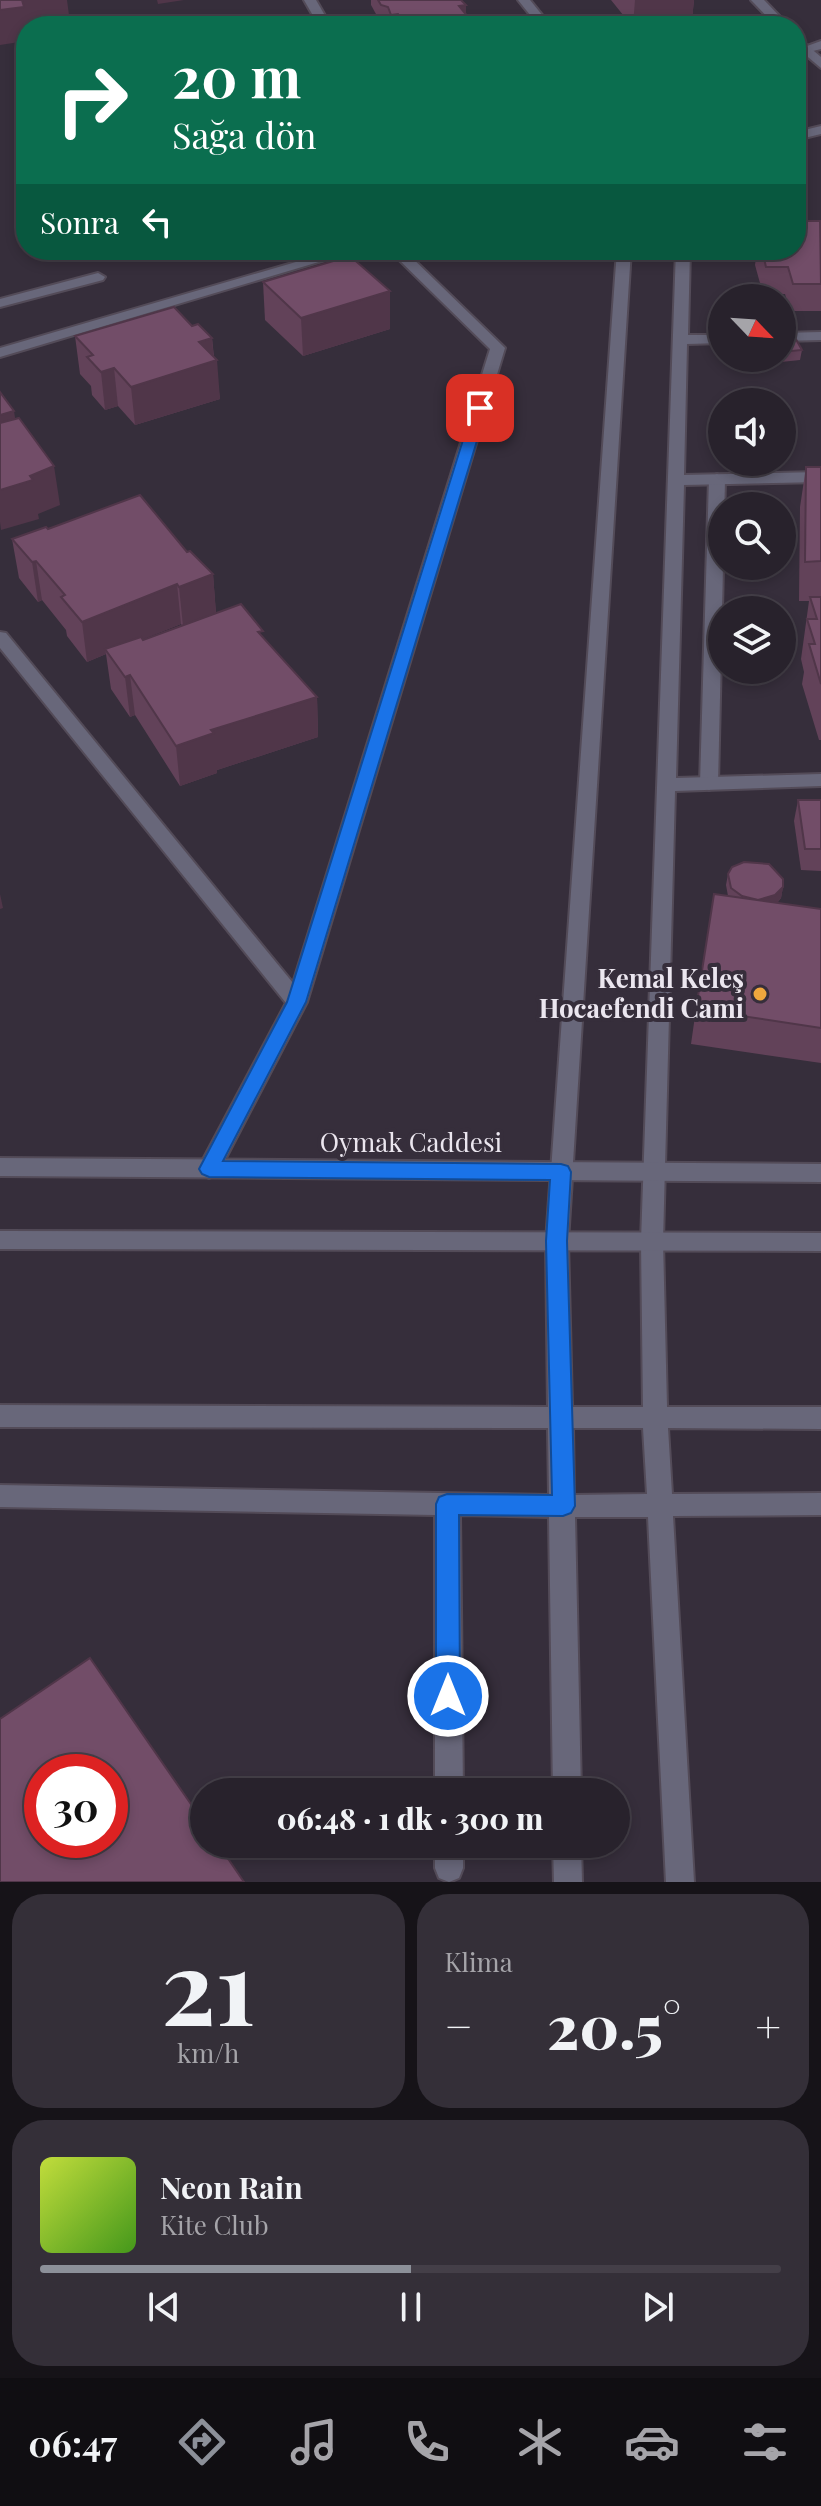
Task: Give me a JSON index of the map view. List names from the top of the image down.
{
  "streets": {
    "street": ["Oymak Caddesi"]
  },
  "places": ["Kemal Keleş Hocaefendi Cami"],
  "north": "bottom right",
  "page": {
    "turn": ["20 m", "Sağa dön"],
    "then": "Sonra",
    "limit": "30",
    "trip": "06:48 · 1 dk · 300 m",
    "tile": [
      ["21", "km/h"],
      "Klima"
    ],
    "heat": ["−", "20.5°", "+"],
    "song": ["Neon Rain", "Kite Club"],
    "tabs": "06:47"
  }
}
